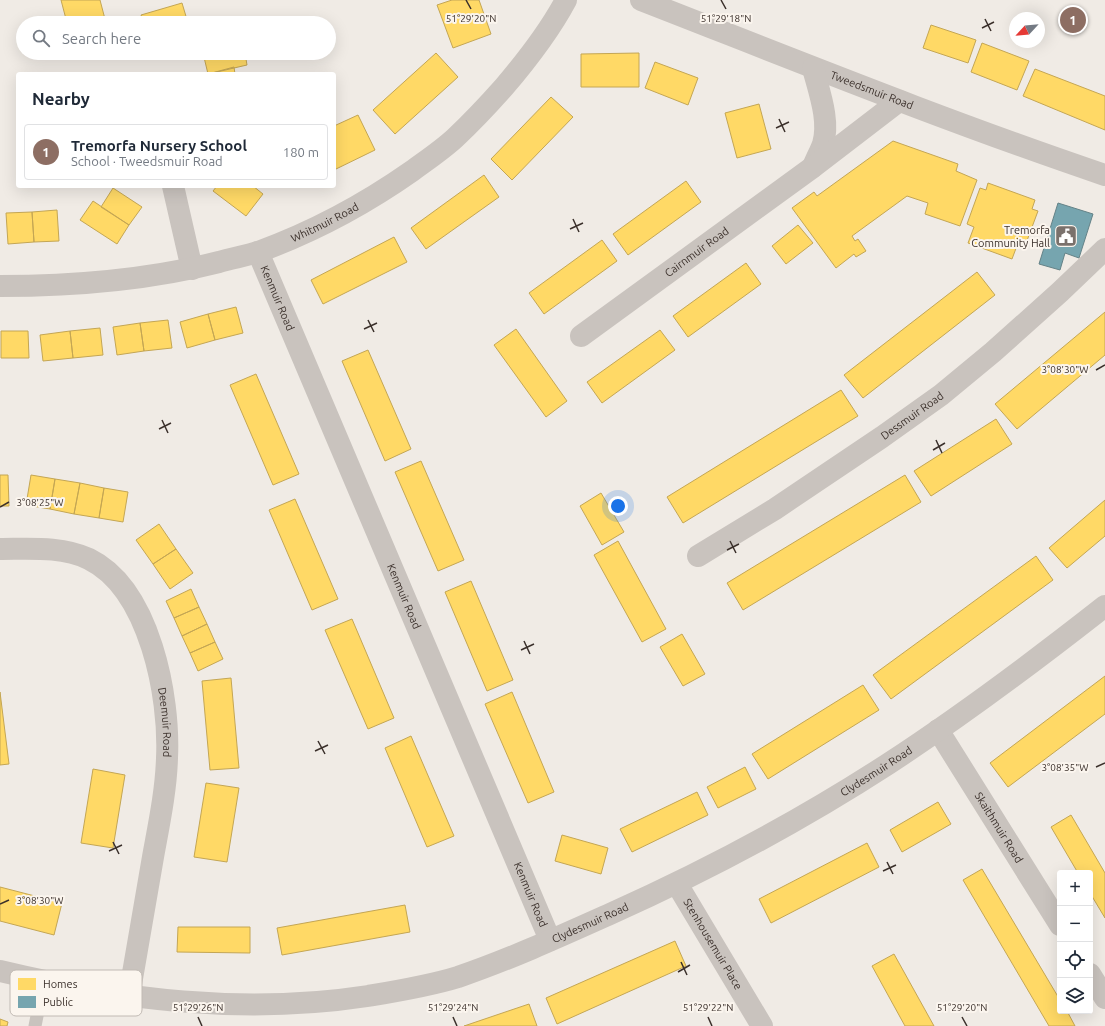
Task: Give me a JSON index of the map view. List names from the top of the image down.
{
  "streets": {
    "street": [
      "Tweedsmuir Road",
      "Whitmuir Road",
      "Cairnmuir Road",
      "Kenmuir Road",
      "Dessmuir Road",
      "Deemuir Road",
      "Clydesmuir Road",
      "Skaithmuir Road",
      "Stenhousemuir Place"
    ]
  },
  "crossings": [
    ["Tweedsmuir Road", "Cairnmuir Road"],
    ["Whitmuir Road", "Kenmuir Road"],
    ["Kenmuir Road", "Clydesmuir Road"],
    ["Clydesmuir Road", "Skaithmuir Road"],
    ["Clydesmuir Road", "Stenhousemuir Place"]
  ],
  "places": {
    "public building": ["Tremorfa Community Hall"]
  },
  "legend": ["Homes", "Public"],
  "north": "bottom left",
  "page": {
    "pins": "1",
    "search": "Search here",
    "heading": "Nearby",
    "list": [
      {
        "mark": "1",
        "name": "Tremorfa Nursery School",
        "note": "School · Tweedsmuir Road",
        "value": "180 m"
      }
    ],
    "map_buttons": ["+", "−"]
  },
  "coordinates": [
    "51°29'18\"N",
    "51°29'20\"N",
    "3°08'30\"W",
    "3°08'25\"W",
    "3°08'35\"W",
    "51°29'26\"N",
    "51°29'24\"N",
    "51°29'22\"N"
  ]
}
